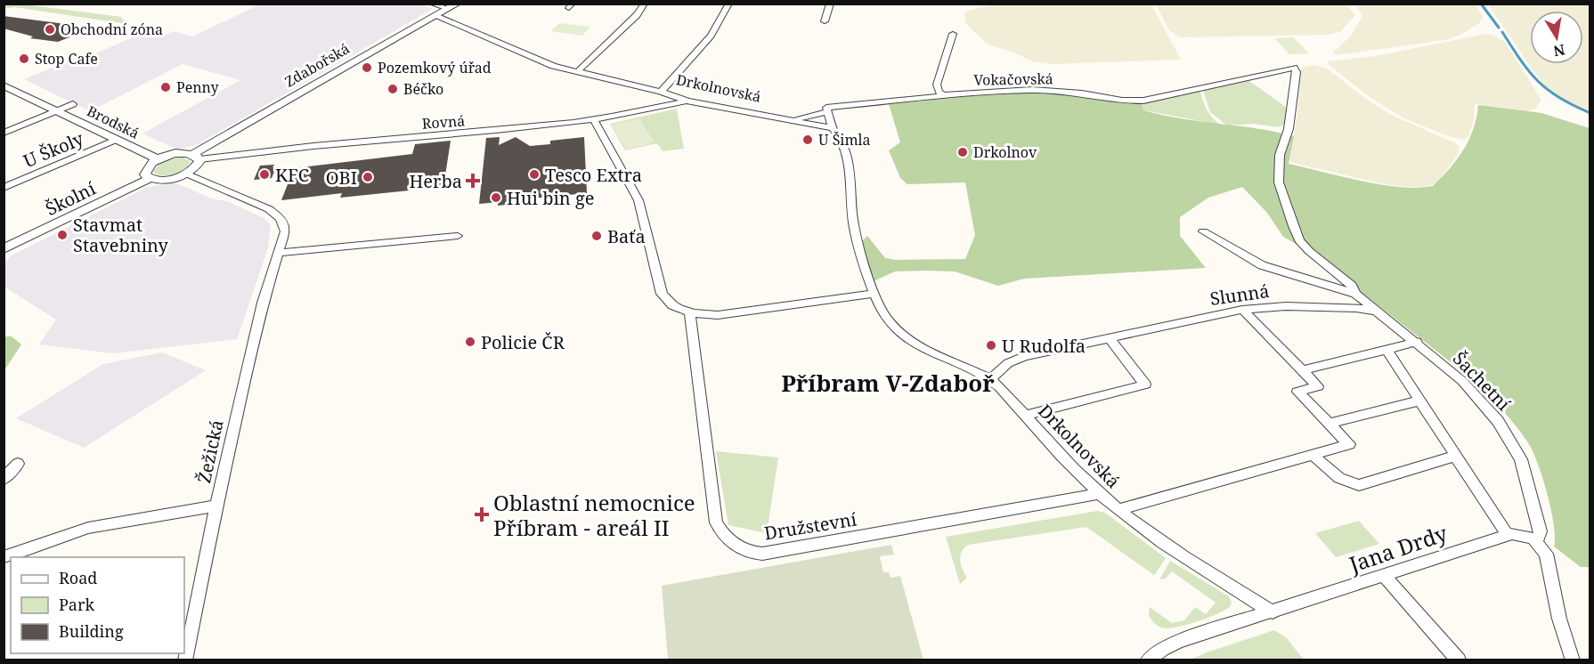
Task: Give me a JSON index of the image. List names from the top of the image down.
{
  "streets": {
    "street": [
      "Zdabořská",
      "Vokačovská",
      "Drkolnovská",
      "Brodská",
      "Rovná",
      "U Školy",
      "Školní",
      "Slunná",
      "Šachetní",
      "Žežická",
      "Družstevní",
      "Jana Drdy"
    ]
  },
  "crossings": [
    ["Zdabořská", "Drkolnovská"],
    ["Zdabořská", "Rovná"],
    ["Vokačovská", "Drkolnovská"],
    ["Vokačovská", "Šachetní"],
    ["Drkolnovská", "Rovná"],
    ["Drkolnovská", "Slunná"],
    ["Drkolnovská", "Družstevní"],
    ["Drkolnovská", "Jana Drdy"],
    ["Brodská", "U Školy"],
    ["Slunná", "Šachetní"],
    ["Šachetní", "Jana Drdy"]
  ],
  "districts": ["Příbram V-Zdaboř"],
  "places": {
    "other": [
      "Obchodní zóna",
      "Stop Cafe",
      "Pozemkový úřad",
      "Penny",
      "Béčko",
      "U Šimla",
      "Drkolnov",
      "KFC",
      "Tesco Extra",
      "OBI",
      "Hui bin ge",
      "Stavmat Stavebniny",
      "Baťa",
      "Policie ČR",
      "U Rudolfa"
    ],
    "health": ["Herba", "Oblastní nemocnice Příbram - areál II"]
  },
  "legend": ["Road", "Park", "Building"],
  "north": "bottom"
}
